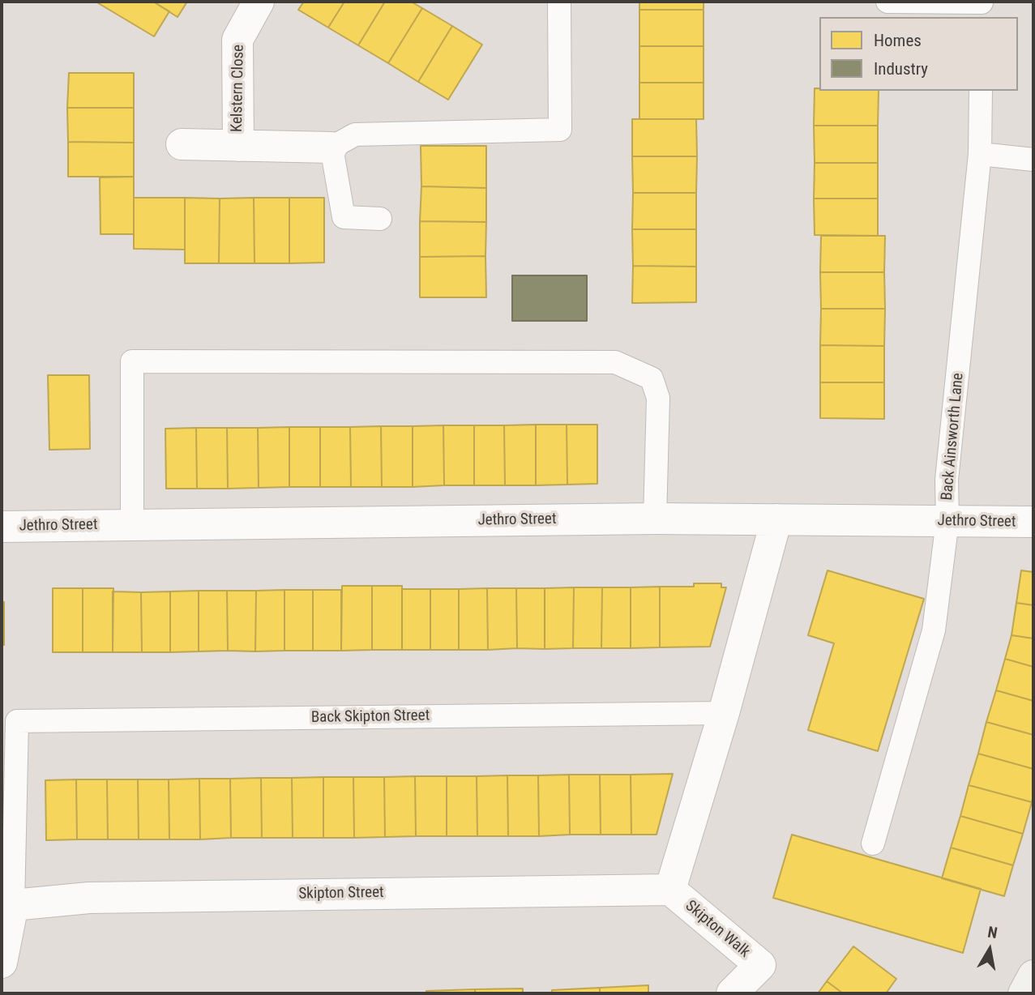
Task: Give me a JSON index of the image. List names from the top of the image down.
{
  "streets": {
    "street": [
      "Kelstern Close",
      "Jethro Street",
      "Skipton Street",
      "Skipton Walk"
    ],
    "lane": ["Back Ainsworth Lane", "Back Skipton Street"]
  },
  "crossings": [
    ["Back Ainsworth Lane", "Jethro Street"],
    ["Back Skipton Street", "Skipton Street"],
    ["Skipton Street", "Skipton Walk"]
  ],
  "legend": ["Homes", "Industry"],
  "north": "top"
}
